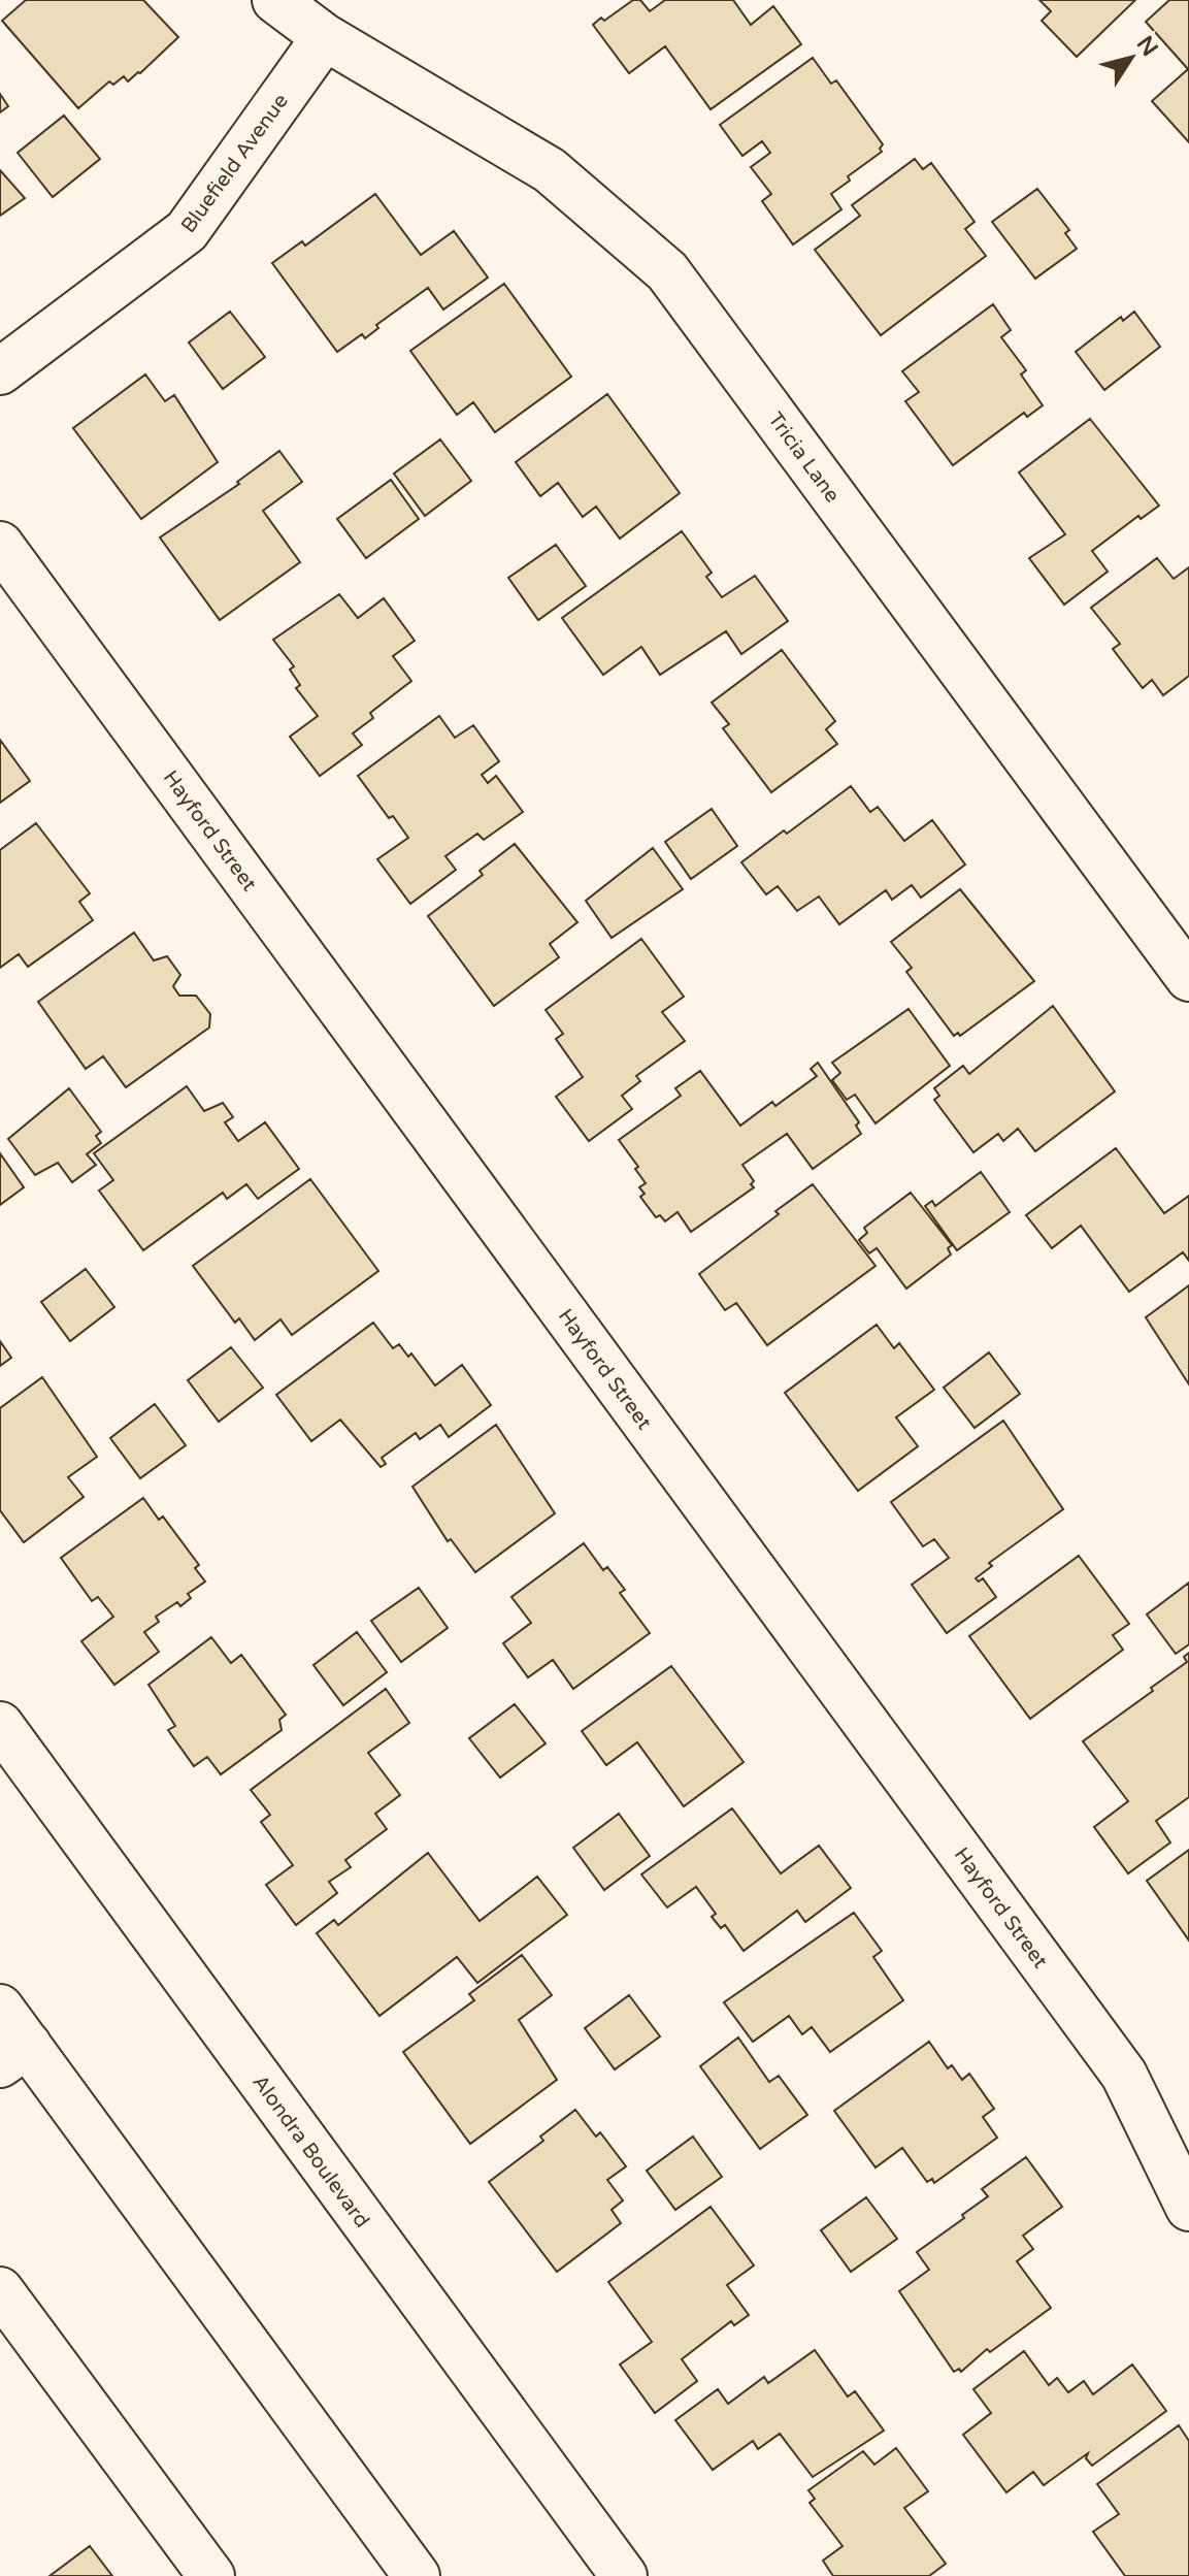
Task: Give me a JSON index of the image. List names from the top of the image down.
{
  "streets": {
    "street": [
      "Bluefield Avenue",
      "Tricia Lane",
      "Hayford Street",
      "Alondra Boulevard"
    ]
  },
  "crossings": [
    ["Bluefield Avenue", "Tricia Lane"]
  ],
  "north": "top right"
}
